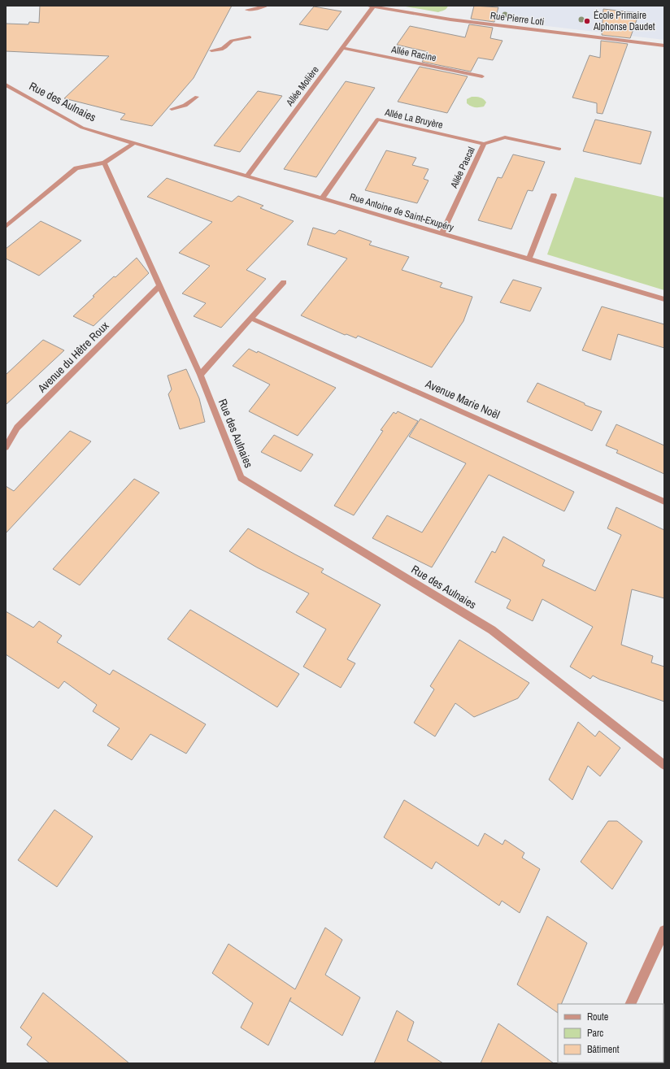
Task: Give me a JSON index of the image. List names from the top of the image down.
{
  "streets": {
    "street": [
      "Rue Pierre Loti",
      "Allée Racine",
      "Allée Molière",
      "Rue des Aulnaies",
      "Allée La Bruyère",
      "Allée Pascal",
      "Rue Antoine de Saint-Exupéry",
      "Avenue du Hêtre Roux",
      "Avenue Marie Noël"
    ]
  },
  "crossings": [
    ["Rue Pierre Loti", "Allée Molière"],
    ["Allée Racine", "Allée Molière"],
    ["Allée Molière", "Rue Antoine de Saint-Exupéry"],
    ["Rue des Aulnaies", "Rue Antoine de Saint-Exupéry"],
    ["Rue des Aulnaies", "Avenue du Hêtre Roux"],
    ["Allée La Bruyère", "Allée Pascal"],
    ["Allée La Bruyère", "Rue Antoine de Saint-Exupéry"],
    ["Allée Pascal", "Rue Antoine de Saint-Exupéry"]
  ],
  "places": ["École Primaire Alphonse Daudet"],
  "legend": ["Route", "Parc", "Bâtiment"]
}
